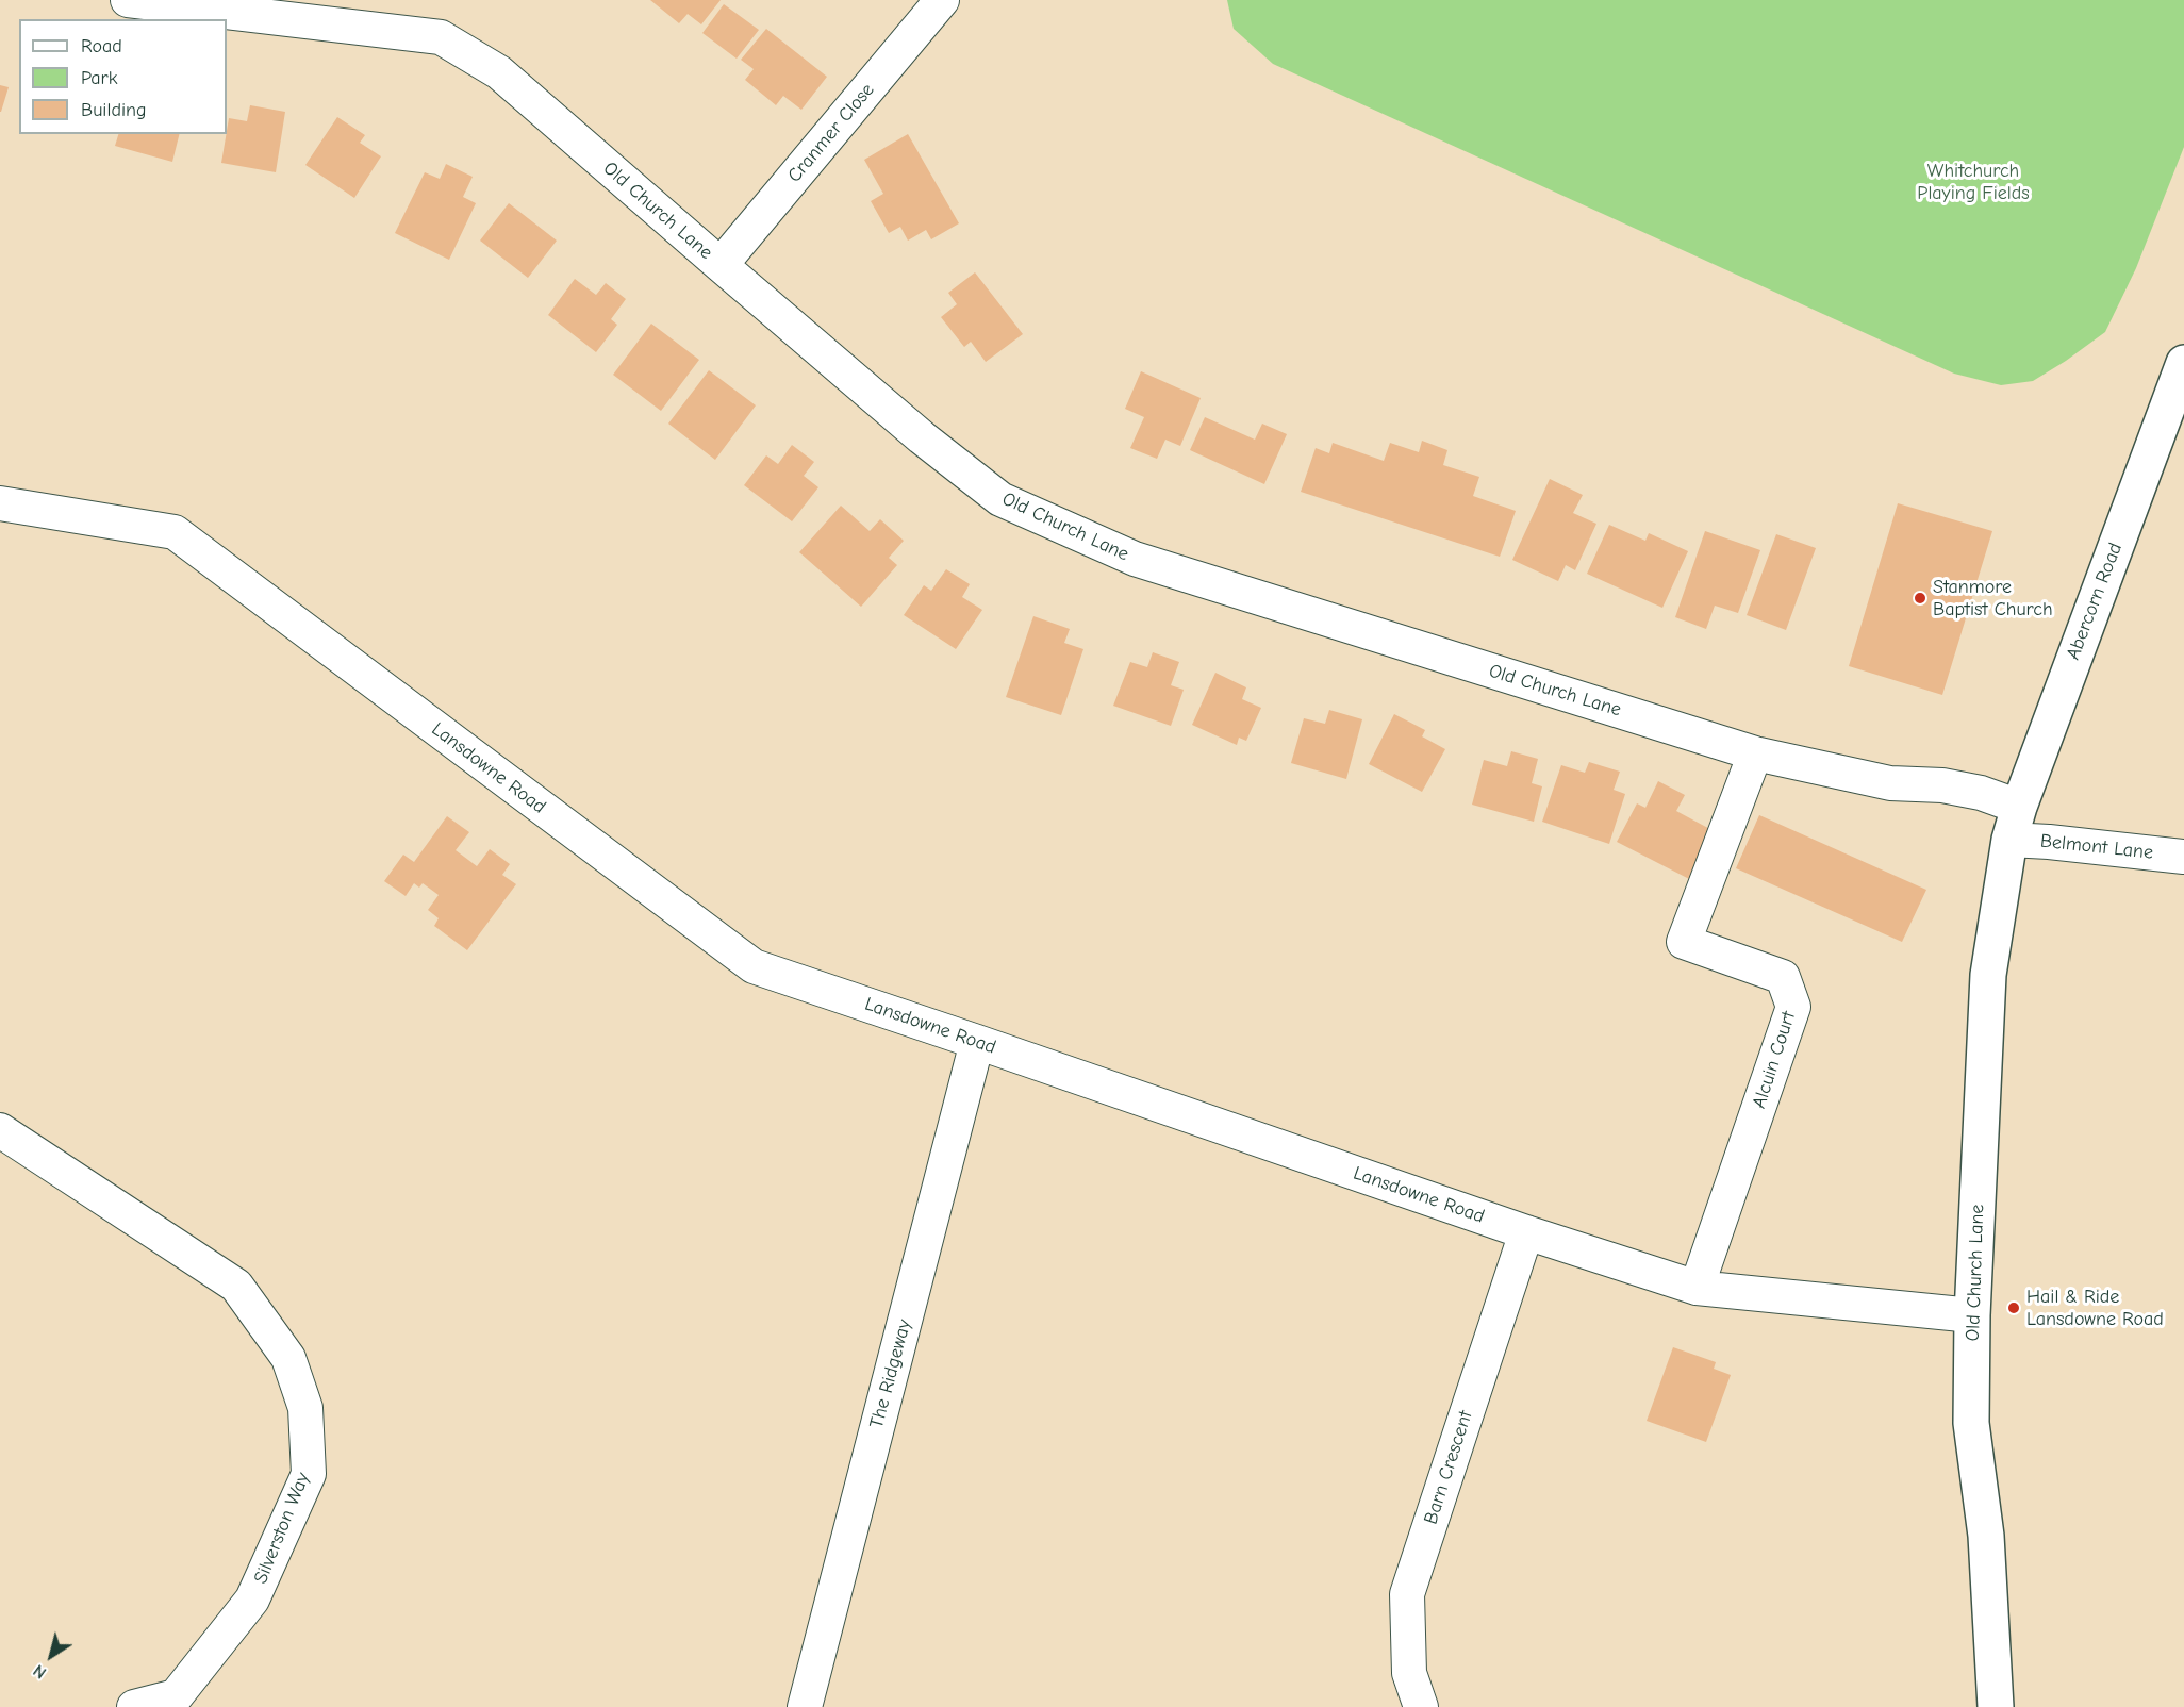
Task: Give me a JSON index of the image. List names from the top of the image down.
{
  "streets": {
    "street": [
      "Cranmer Close",
      "Old Church Lane",
      "Abercorn Road",
      "Lansdowne Road",
      "Belmont Lane",
      "Alcuin Court",
      "The Ridgeway",
      "Barn Crescent",
      "Silverston Way"
    ]
  },
  "crossings": [
    ["Cranmer Close", "Old Church Lane"],
    ["Old Church Lane", "Abercorn Road"],
    ["Old Church Lane", "Lansdowne Road"],
    ["Old Church Lane", "Belmont Lane"],
    ["Old Church Lane", "Alcuin Court"],
    ["Abercorn Road", "Belmont Lane"],
    ["Lansdowne Road", "Alcuin Court"],
    ["Lansdowne Road", "The Ridgeway"],
    ["Lansdowne Road", "Barn Crescent"]
  ],
  "parks": ["Whitchurch Playing Fields"],
  "places": ["Stanmore Baptist Church", "Hail & Ride Lansdowne Road"],
  "legend": ["Road", "Park", "Building"],
  "north": "bottom left"
}
